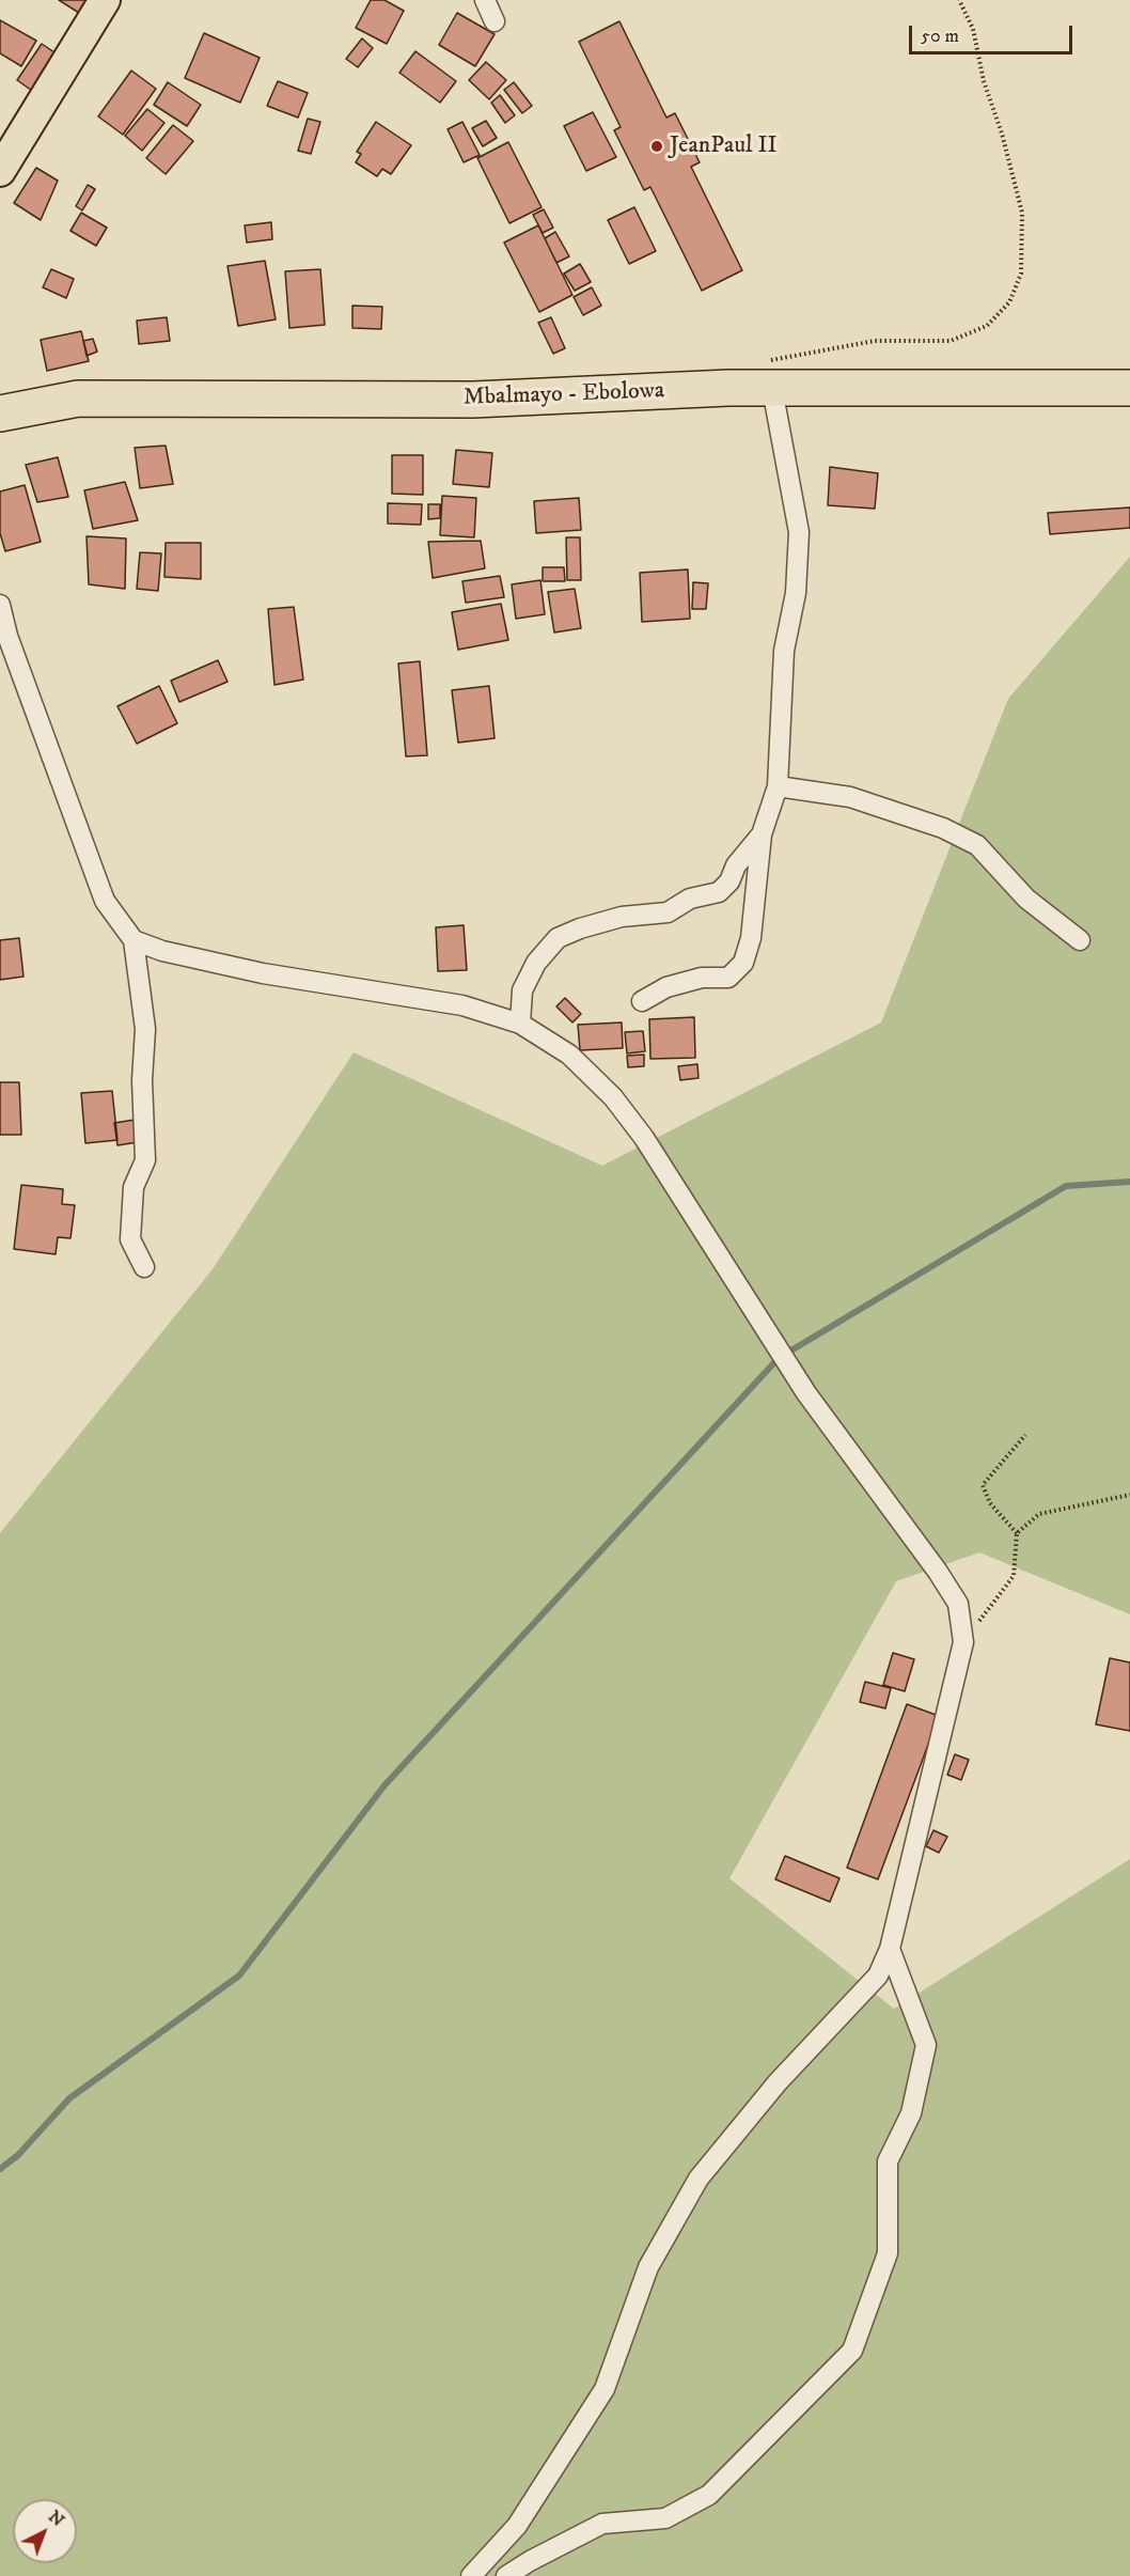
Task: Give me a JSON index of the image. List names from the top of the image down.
{
  "streets": {
    "highway": ["Mbalmayo - Ebolowa"]
  },
  "places": ["JeanPaul II"],
  "scale_bar": "50 m",
  "north": "top right"
}
